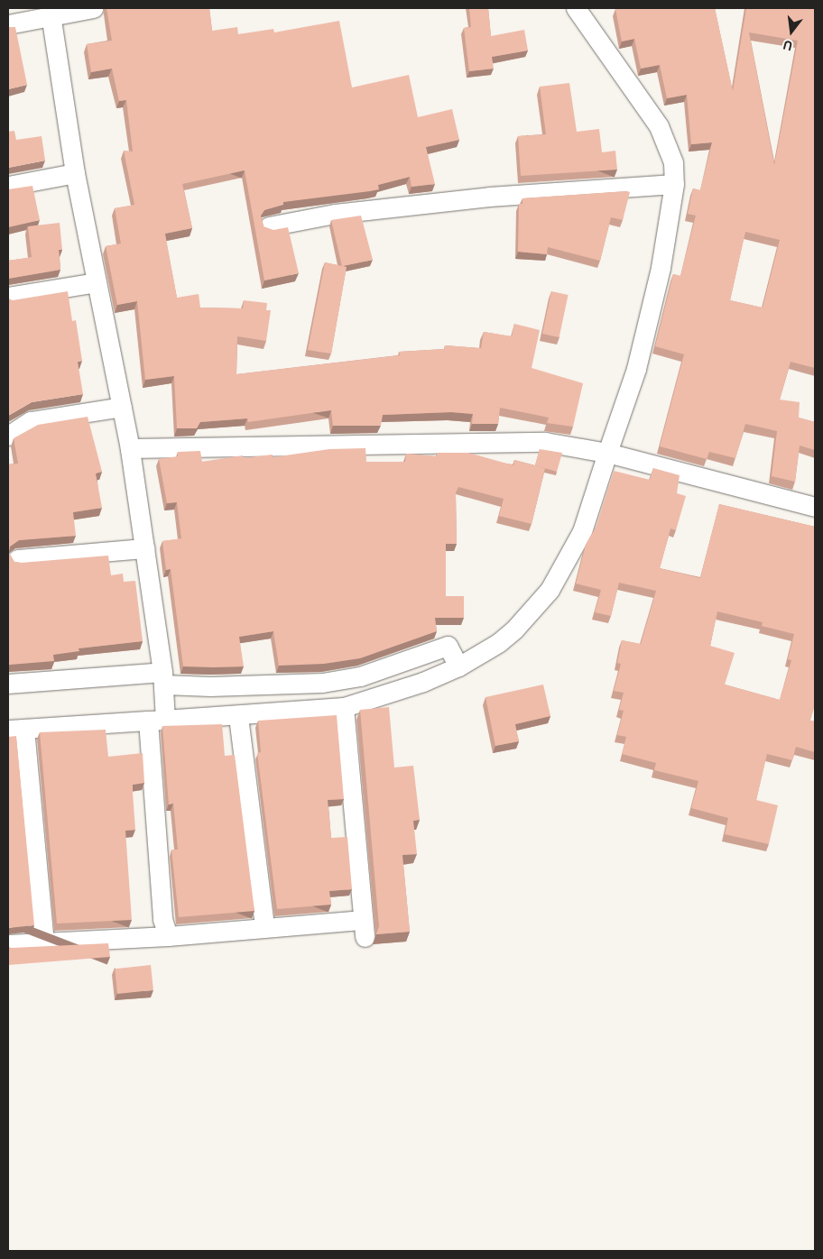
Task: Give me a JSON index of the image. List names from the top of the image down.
{
  "north": "bottom"
}
